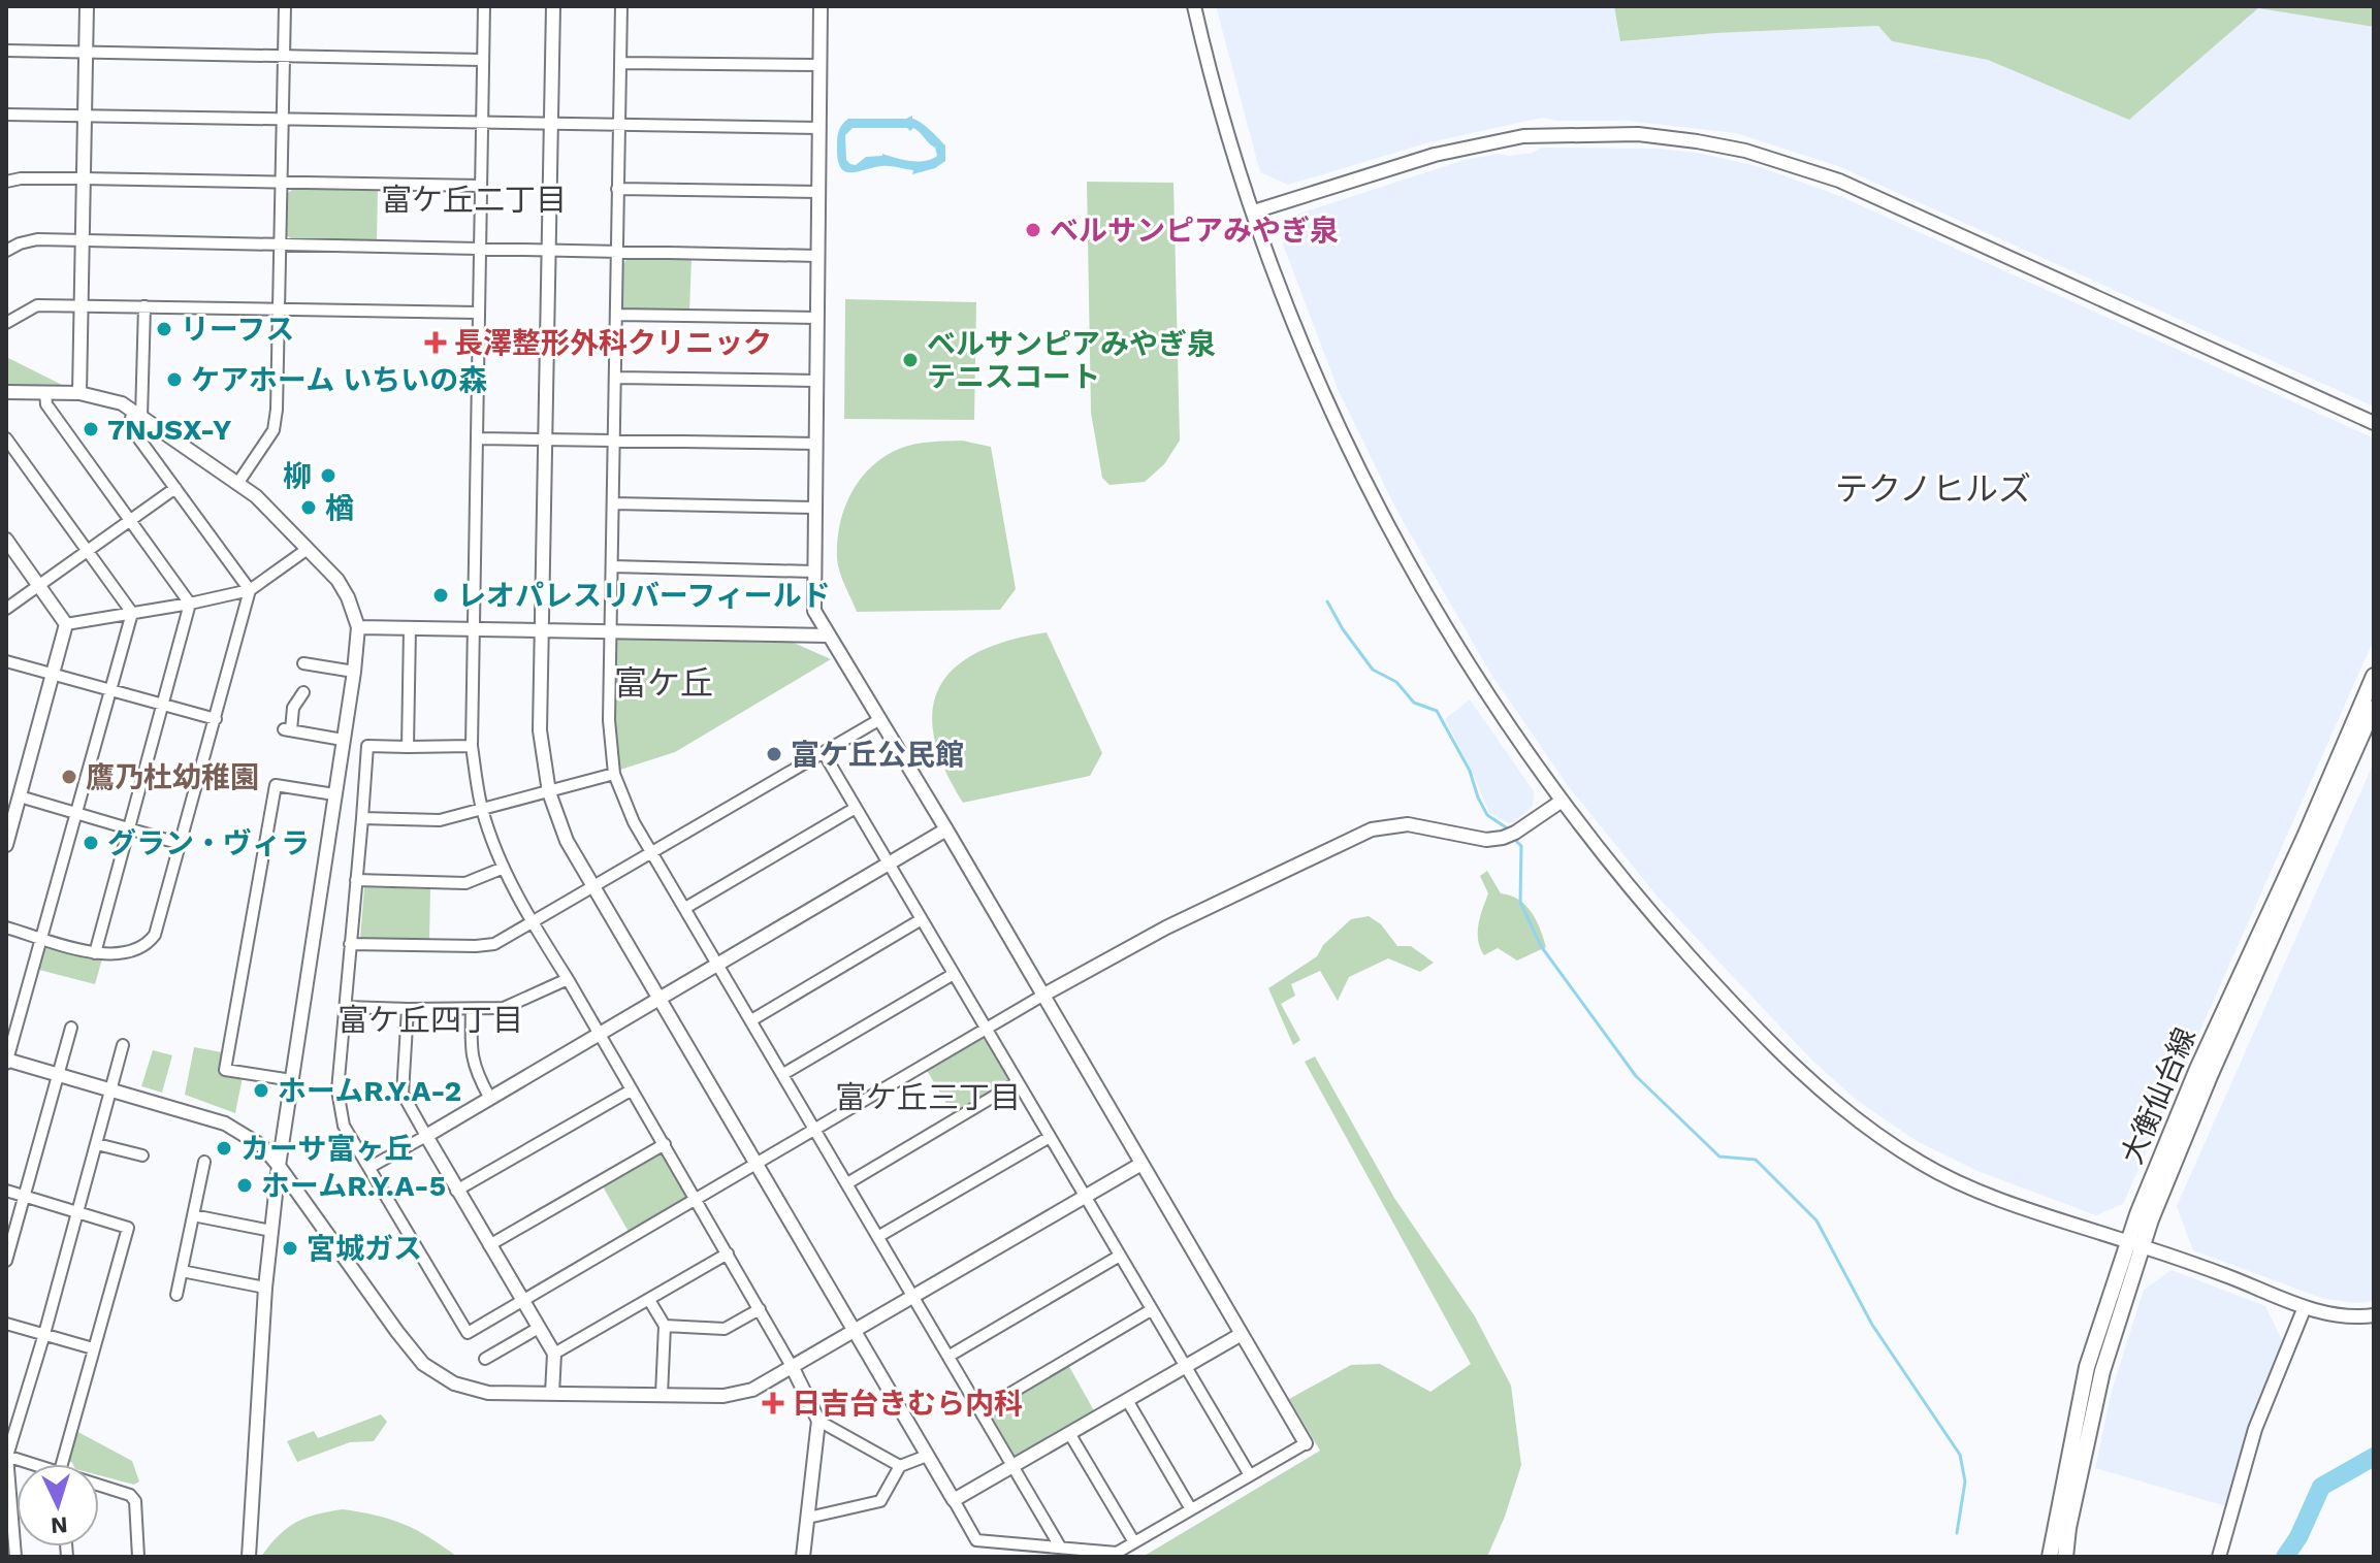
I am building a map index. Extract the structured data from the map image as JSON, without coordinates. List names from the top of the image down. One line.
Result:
{"streets":{"main road":["大衡仙台線"]},"districts":["富ケ丘二丁目","テクノヒルズ","富ケ丘","富ケ丘四丁目","富ケ丘三丁目"],"places":{"other":["ベルサンピアみやぎ泉","リーフス","ベルサンピアみやぎ泉 テニスコート","ケアホーム いちいの森","7NJSX-Y","柳","楢","レオパレスリバーフィールド","富ケ丘公民館","鷹乃杜幼稚園","グラン・ヴィラ","ホームR.Y.A-2","カーサ富ヶ丘","ホームR.Y.A-5","宮城ガス"],"health":["長澤整形外科クリニック","日吉台きむら内科"]},"north":"bottom"}
